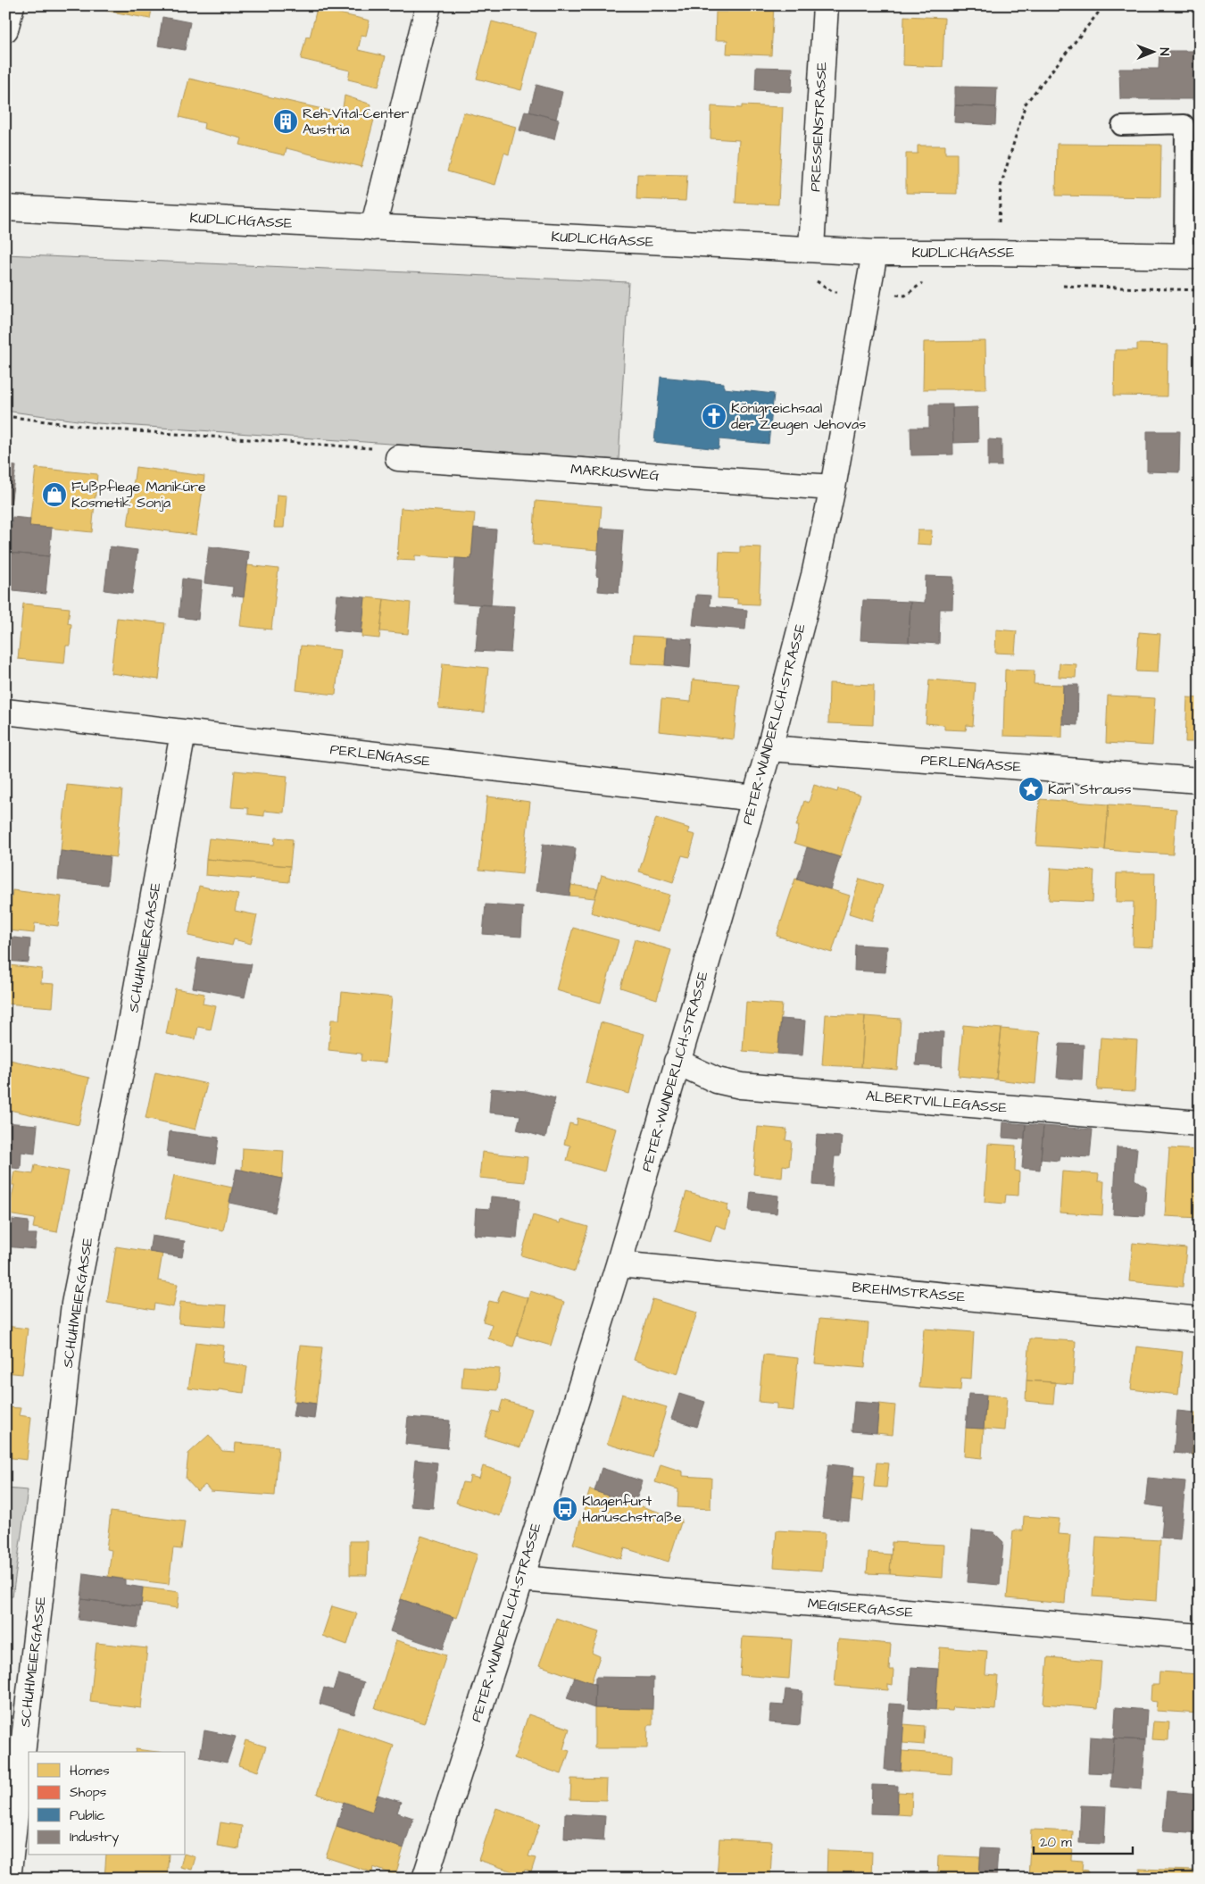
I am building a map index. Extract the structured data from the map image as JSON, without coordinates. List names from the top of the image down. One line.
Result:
{"streets":{"street":["PRESSIENSTRASSE","KUDLICHGASSE","MARKUSWEG","PETER-WUNDERLICH-STRASSE","PERLENGASSE","SCHUHMEIERGASSE","ALBERTVILLEGASSE","BREHMSTRASSE","MEGISERGASSE"]},"crossings":[["PRESSIENSTRASSE","KUDLICHGASSE"],["KUDLICHGASSE","PETER-WUNDERLICH-STRASSE"],["MARKUSWEG","PETER-WUNDERLICH-STRASSE"],["PETER-WUNDERLICH-STRASSE","PERLENGASSE"],["PETER-WUNDERLICH-STRASSE","ALBERTVILLEGASSE"],["PETER-WUNDERLICH-STRASSE","BREHMSTRASSE"],["PETER-WUNDERLICH-STRASSE","MEGISERGASSE"],["PERLENGASSE","SCHUHMEIERGASSE"]],"places":{"building":["Reh-Vital-Center Austria"],"church":["Königreichsaal der Zeugen Jehovas"],"shop":["Fußpflege Maniküre Kosmetik Sonja"],"place":["Karl Strauss"],"bus stop":["Klagenfurt Hanuschstraße"]},"legend":["Homes","Shops","Public","Industry"],"scale_bar":"20 m","north":"right"}
